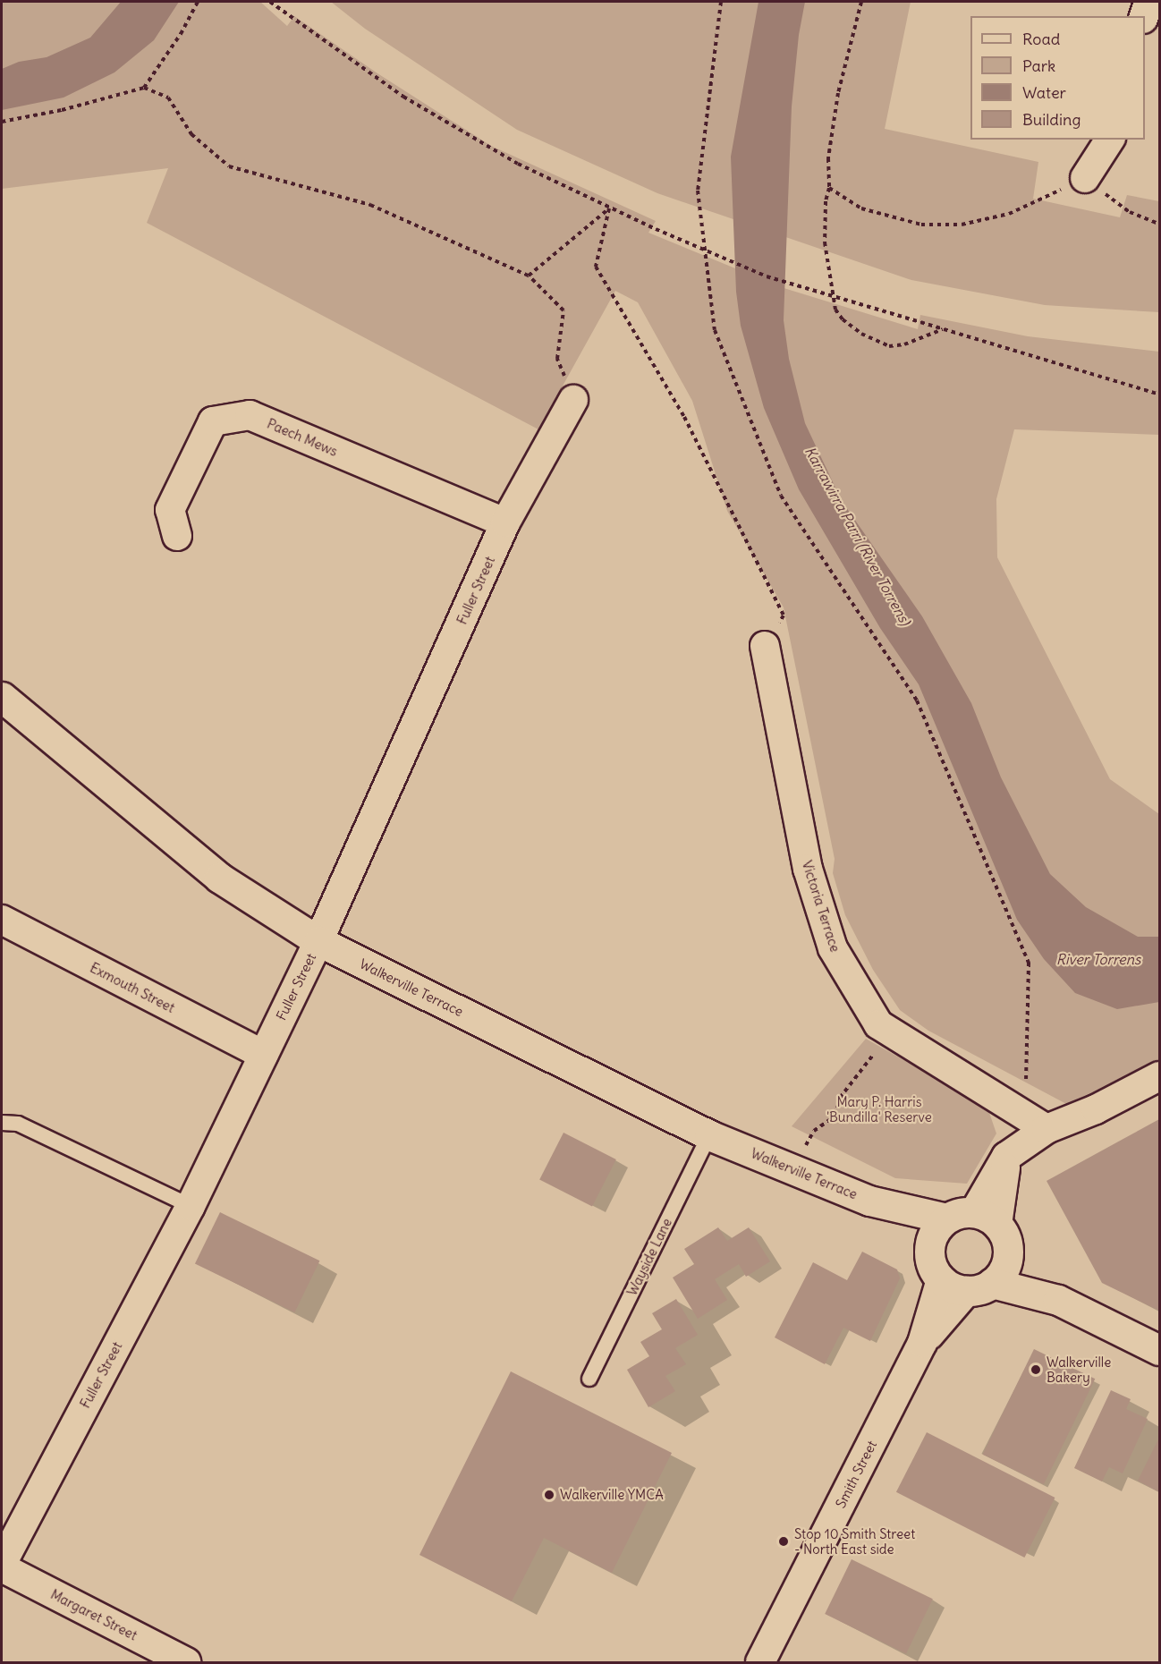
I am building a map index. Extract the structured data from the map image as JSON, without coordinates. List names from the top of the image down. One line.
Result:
{"streets":{"street":["Paech Mews","Fuller Street","Victoria Terrace","Exmouth Street","Walkerville Terrace","Smith Street","Margaret Street"],"lane":["Wayside Lane"]},"crossings":[["Paech Mews","Fuller Street"],["Fuller Street","Exmouth Street"],["Fuller Street","Walkerville Terrace"],["Fuller Street","Margaret Street"],["Walkerville Terrace","Wayside Lane"],["Walkerville Terrace","Smith Street"]],"water":["Karrawirra Parri (River Torrens)","River Torrens"],"parks":["Mary P. Harris 'Bundilla' Reserve"],"places":["Walkerville Bakery","Walkerville YMCA","Stop 10 Smith Street - North East side"],"legend":["Road","Park","Water","Building"]}
